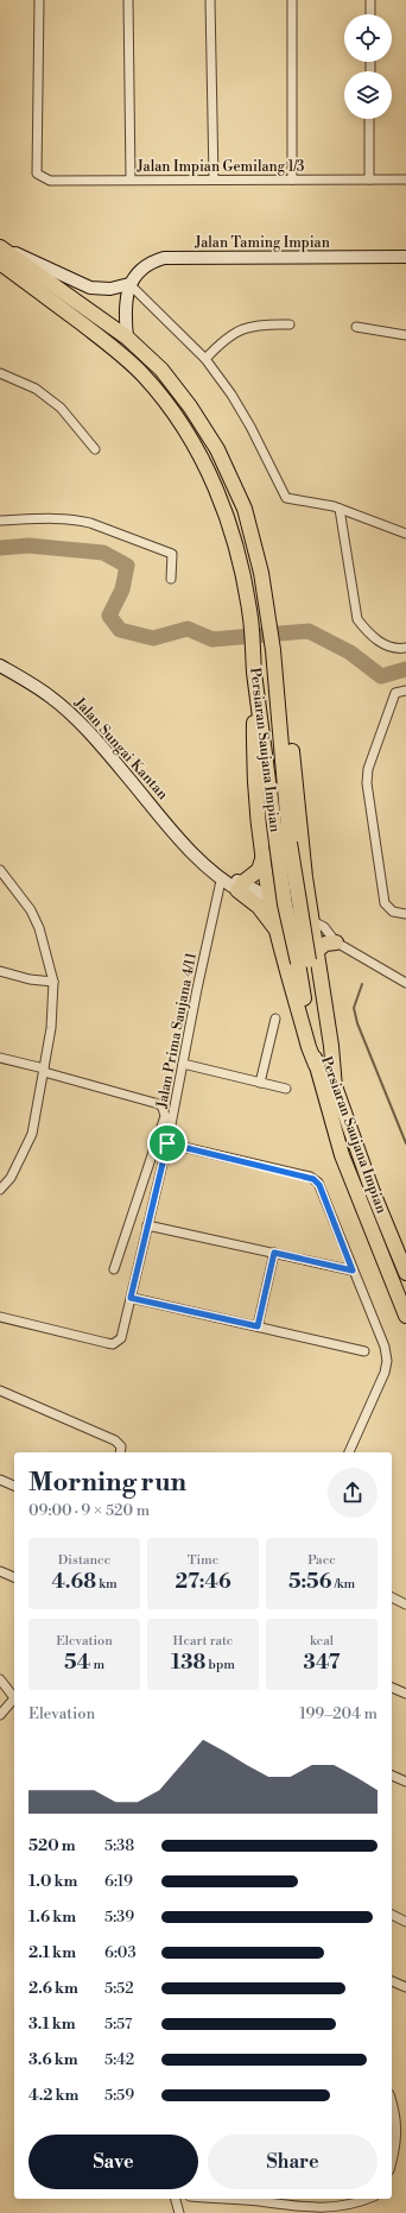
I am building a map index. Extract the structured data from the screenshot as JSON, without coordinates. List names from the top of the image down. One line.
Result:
{"streets":{"highway":["Persiaran Saujana Impian"],"street":["Jalan Impian Gemilang 1/3","Jalan Taming Impian","Jalan Sungai Kantan","Jalan Prima Saujana 4/11"]},"crossings":[["Jalan Sungai Kantan","Jalan Prima Saujana 4/11"]],"page":{"heading":["Morning run","09:00 · 9 × 520 m"],"stats":[["Distance","4.68 km"],["Time","27:46"],["Pace","5:56 /km"],["Elevation","54 m"],["Heart rate","138 bpm"],["kcal","347"]],"chart":["Elevation","199–204 m"],"list":[{"name":"520 m","note":"5:38"},{"name":"1.0 km","note":"6:19"},{"name":"1.6 km","note":"5:39"},{"name":"2.1 km","note":"6:03"},{"name":"2.6 km","note":"5:52"},{"name":"3.1 km","note":"5:57"},{"name":"3.6 km","note":"5:42"},{"name":"4.2 km","note":"5:59"}],"buttons":["Save","Share"]}}
